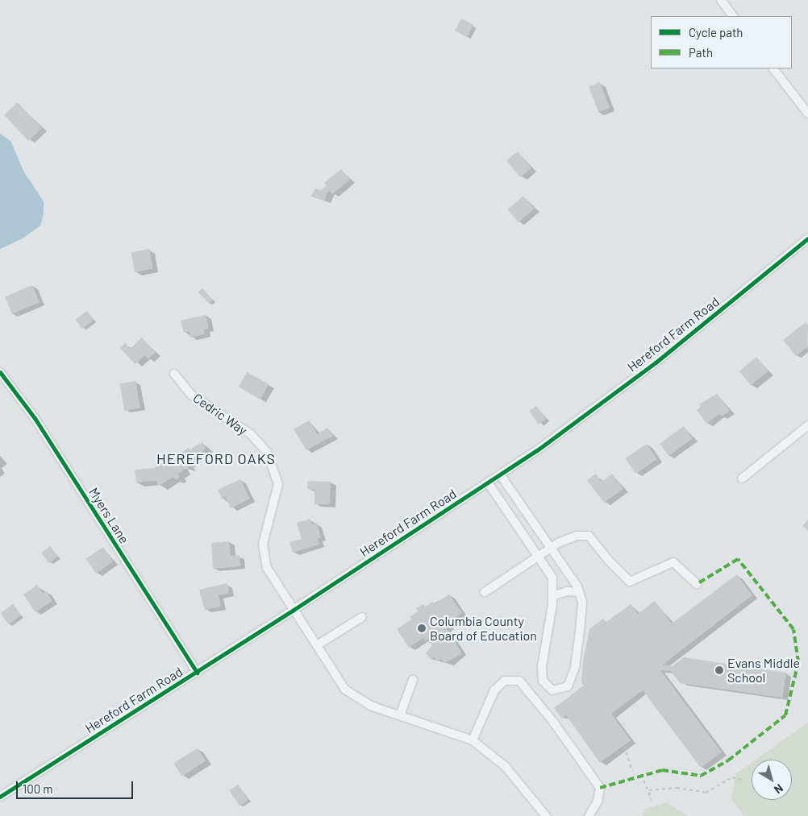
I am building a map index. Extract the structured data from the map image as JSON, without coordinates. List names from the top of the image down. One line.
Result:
{"streets":{"street":["Hereford Farm Road","Cedric Way","Myers Lane"]},"crossings":[["Hereford Farm Road","Cedric Way"],["Hereford Farm Road","Myers Lane"]],"districts":["HEREFORD OAKS"],"places":["Columbia County Board of Education","Evans Middle School"],"legend":["Cycle path","Path"],"scale_bar":"100 m","north":"bottom right"}
